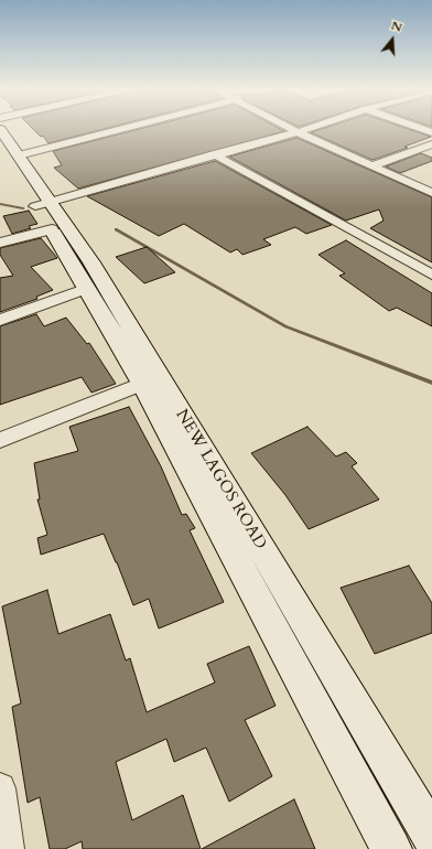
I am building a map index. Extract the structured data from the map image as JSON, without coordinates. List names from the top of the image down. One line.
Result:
{"streets":{"main road":["NEW LAGOS ROAD"]},"north":"top"}
